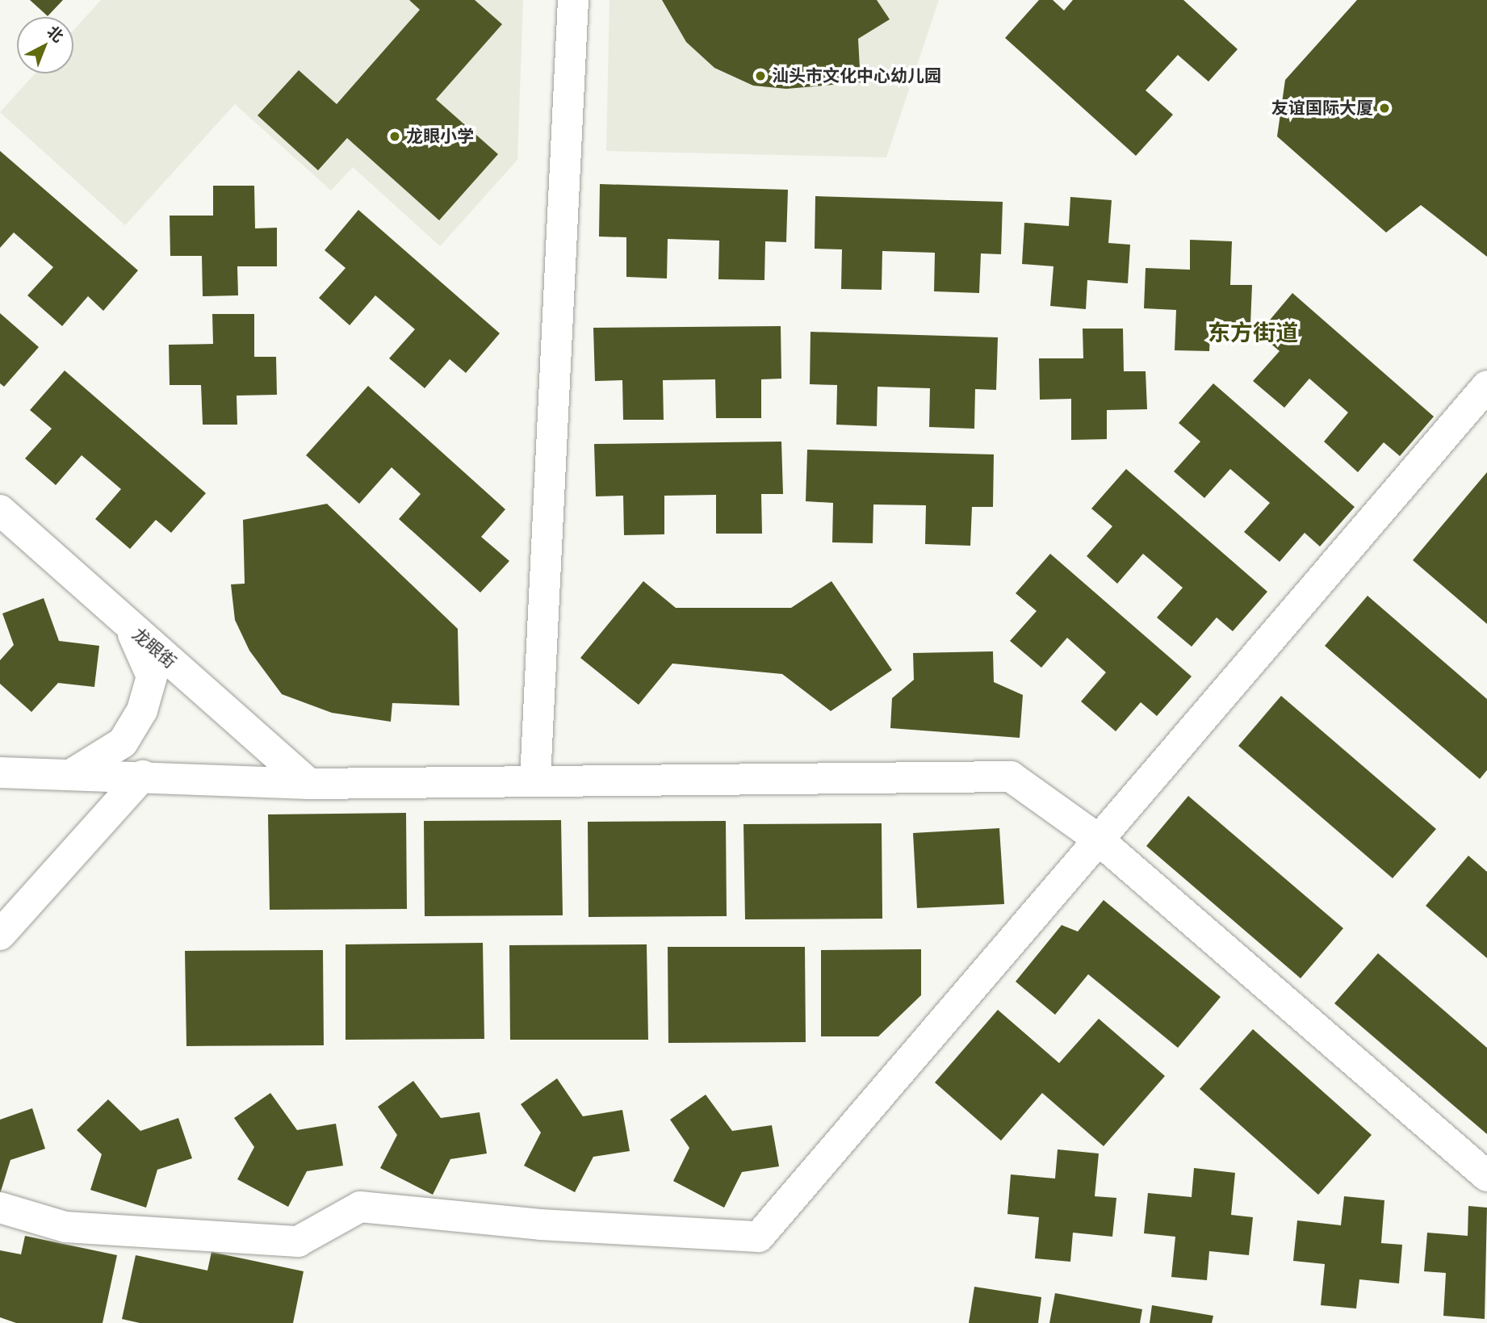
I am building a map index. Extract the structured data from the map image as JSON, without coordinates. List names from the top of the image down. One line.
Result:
{"streets":{"street":["龙眼街"]},"districts":["东方街道"],"places":["汕头市文化中心幼儿园","友谊国际大厦","龙眼小学"],"north":"top right"}
